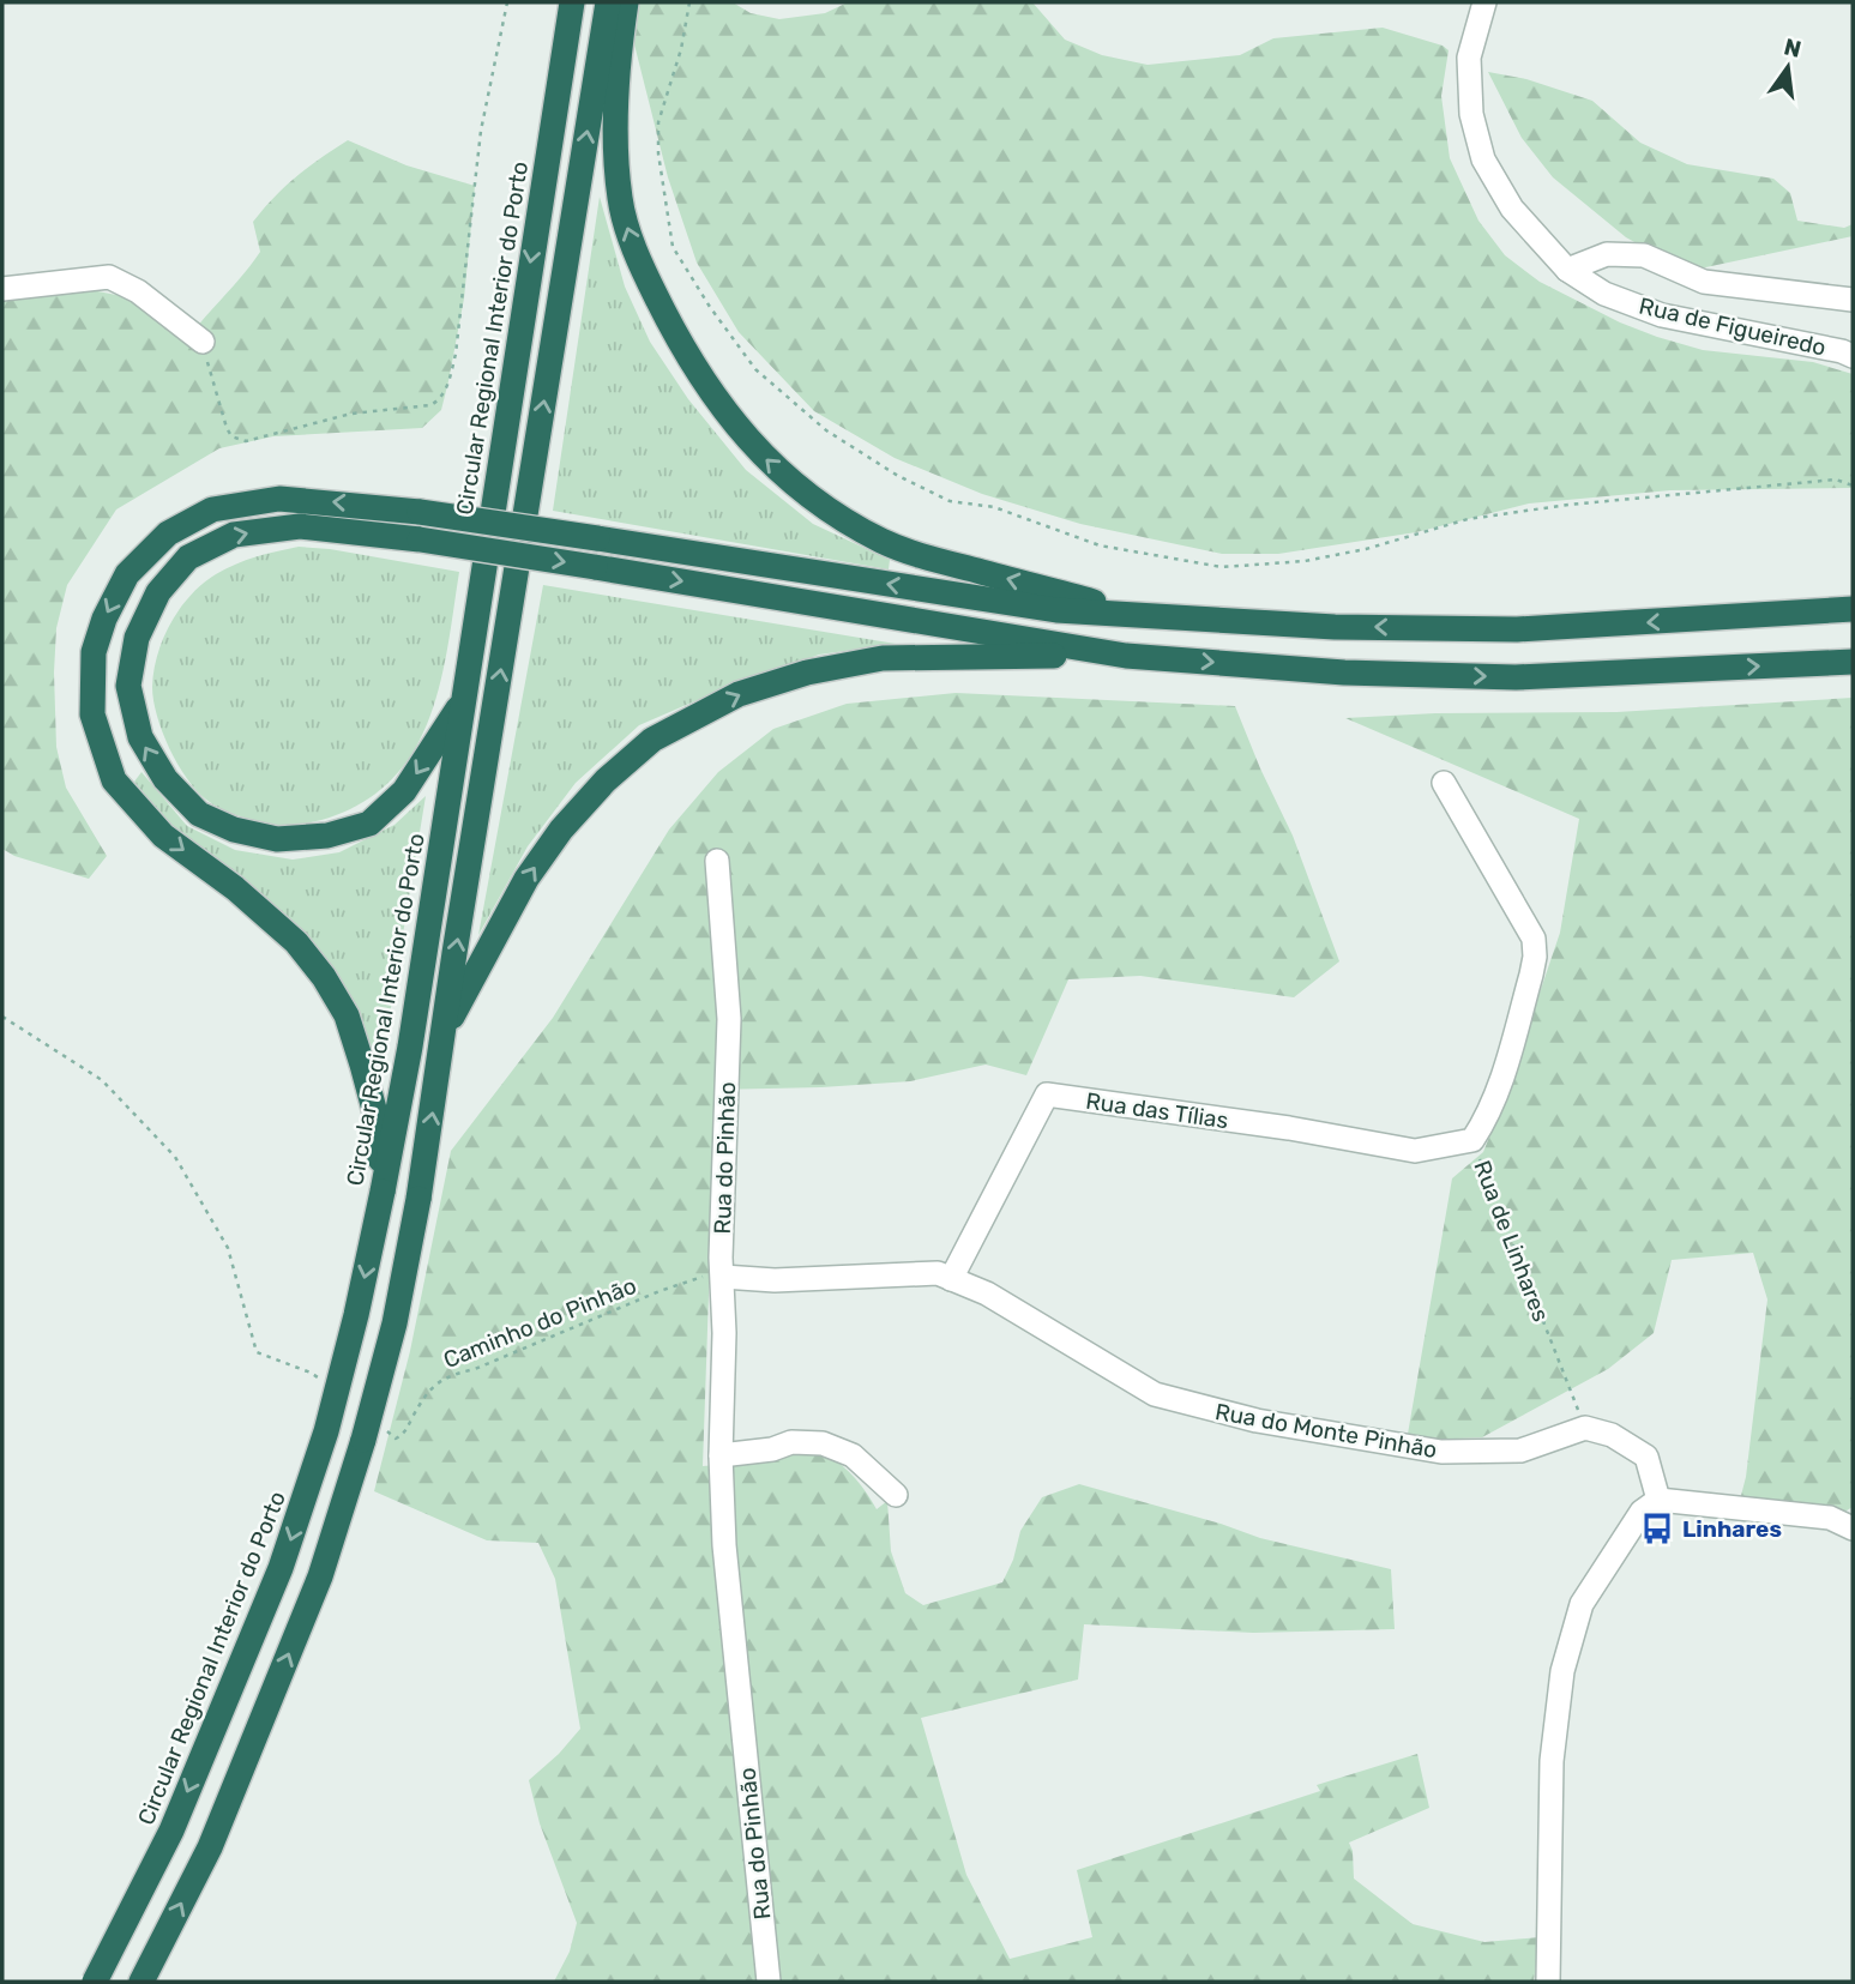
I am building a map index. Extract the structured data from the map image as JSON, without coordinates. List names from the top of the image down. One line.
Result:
{"streets":{"highway":["Circular Regional Interior do Porto"],"street":["Rua de Figueiredo","Rua das Tílias","Rua do Pinhão","Rua de Linhares","Rua do Monte Pinhão"],"path":["Caminho do Pinhão"]},"crossings":[["Rua das Tílias","Rua de Linhares"],["Rua das Tílias","Rua do Monte Pinhão"],["Rua do Pinhão","Caminho do Pinhão"],["Rua do Pinhão","Rua do Monte Pinhão"],["Rua de Linhares","Rua do Monte Pinhão"],["Caminho do Pinhão","Rua do Monte Pinhão"]],"places":{"bus stop":["Linhares"]},"north":"top"}
